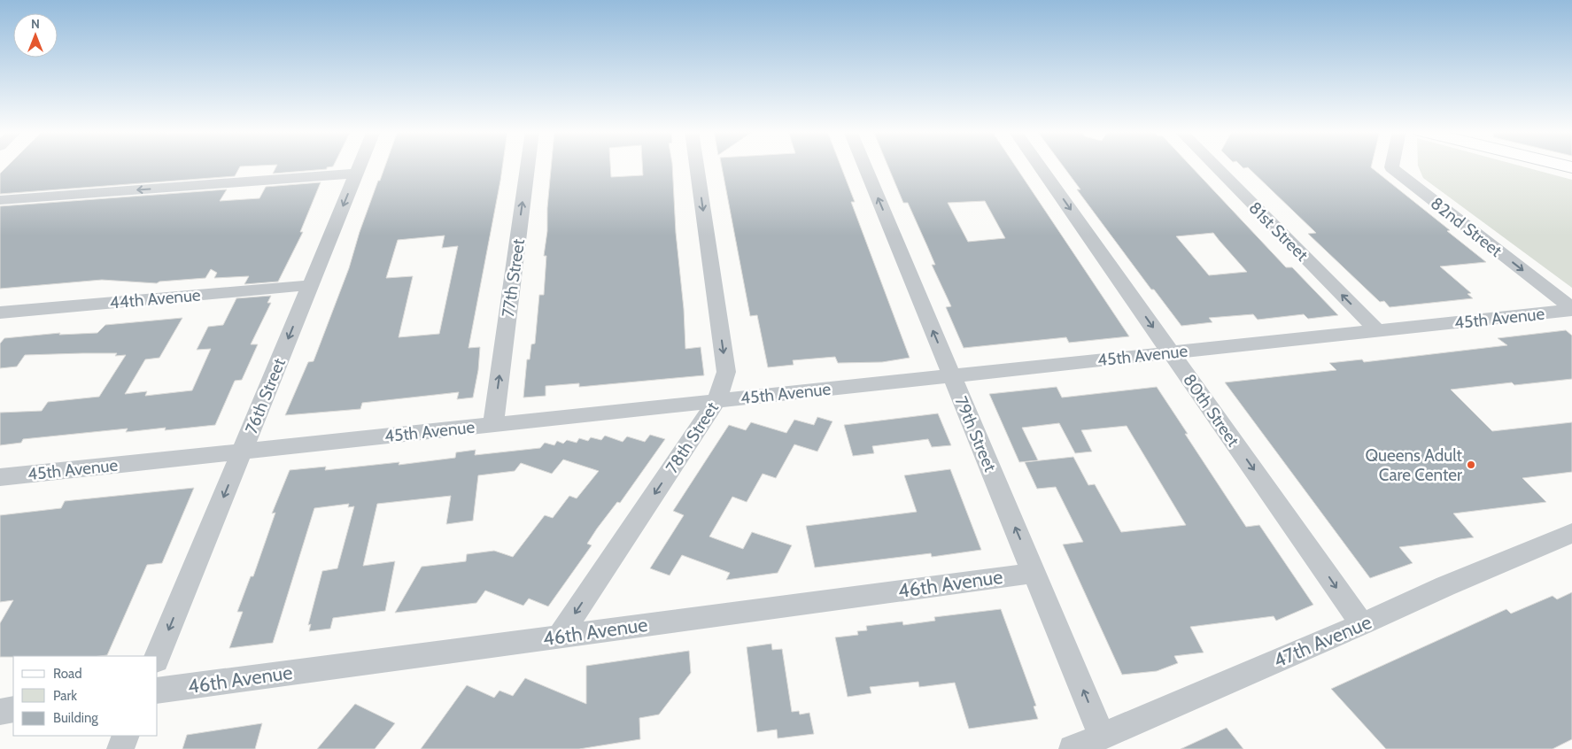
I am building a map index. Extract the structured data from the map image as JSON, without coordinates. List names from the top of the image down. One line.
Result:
{"streets":{"street":["82nd Street","81st Street","77th Street","44th Avenue","45th Avenue","76th Street","80th Street","79th Street","78th Street","46th Avenue","47th Avenue"]},"crossings":[["82nd Street","45th Avenue"],["81st Street","45th Avenue"],["77th Street","45th Avenue"],["44th Avenue","76th Street"],["45th Avenue","76th Street"],["45th Avenue","80th Street"],["45th Avenue","79th Street"],["45th Avenue","78th Street"],["80th Street","47th Avenue"],["79th Street","46th Avenue"],["79th Street","47th Avenue"],["78th Street","46th Avenue"]],"one_way":["82nd Street","81st Street","77th Street","76th Street","80th Street","79th Street","78th Street"],"places":["Queens Adult Care Center"],"legend":["Road","Park","Building"],"north":"top"}
